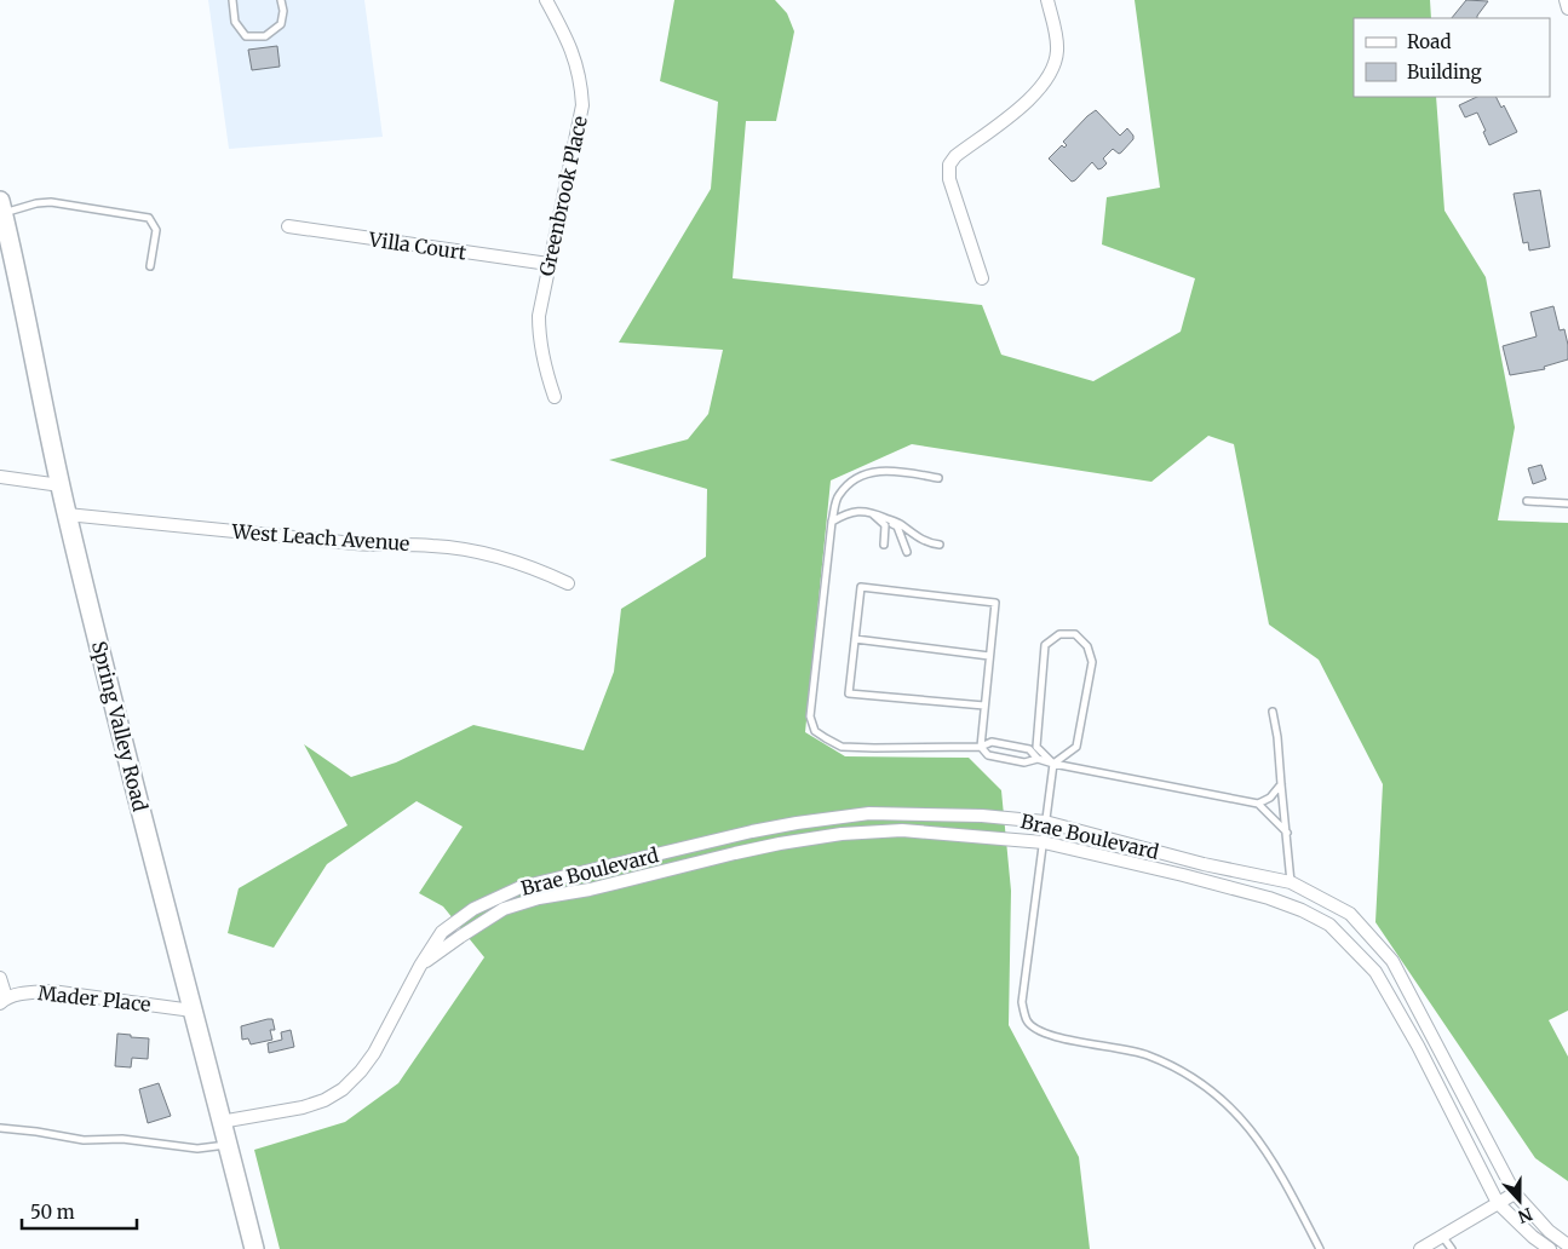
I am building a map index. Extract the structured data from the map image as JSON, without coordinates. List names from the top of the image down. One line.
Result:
{"streets":{"street":["Greenbrook Place","Villa Court","West Leach Avenue","Spring Valley Road","Brae Boulevard","Mader Place"]},"crossings":[["Greenbrook Place","Villa Court"],["West Leach Avenue","Spring Valley Road"],["Spring Valley Road","Brae Boulevard"],["Spring Valley Road","Mader Place"]],"legend":["Road","Building"],"scale_bar":"50 m","north":"bottom"}
